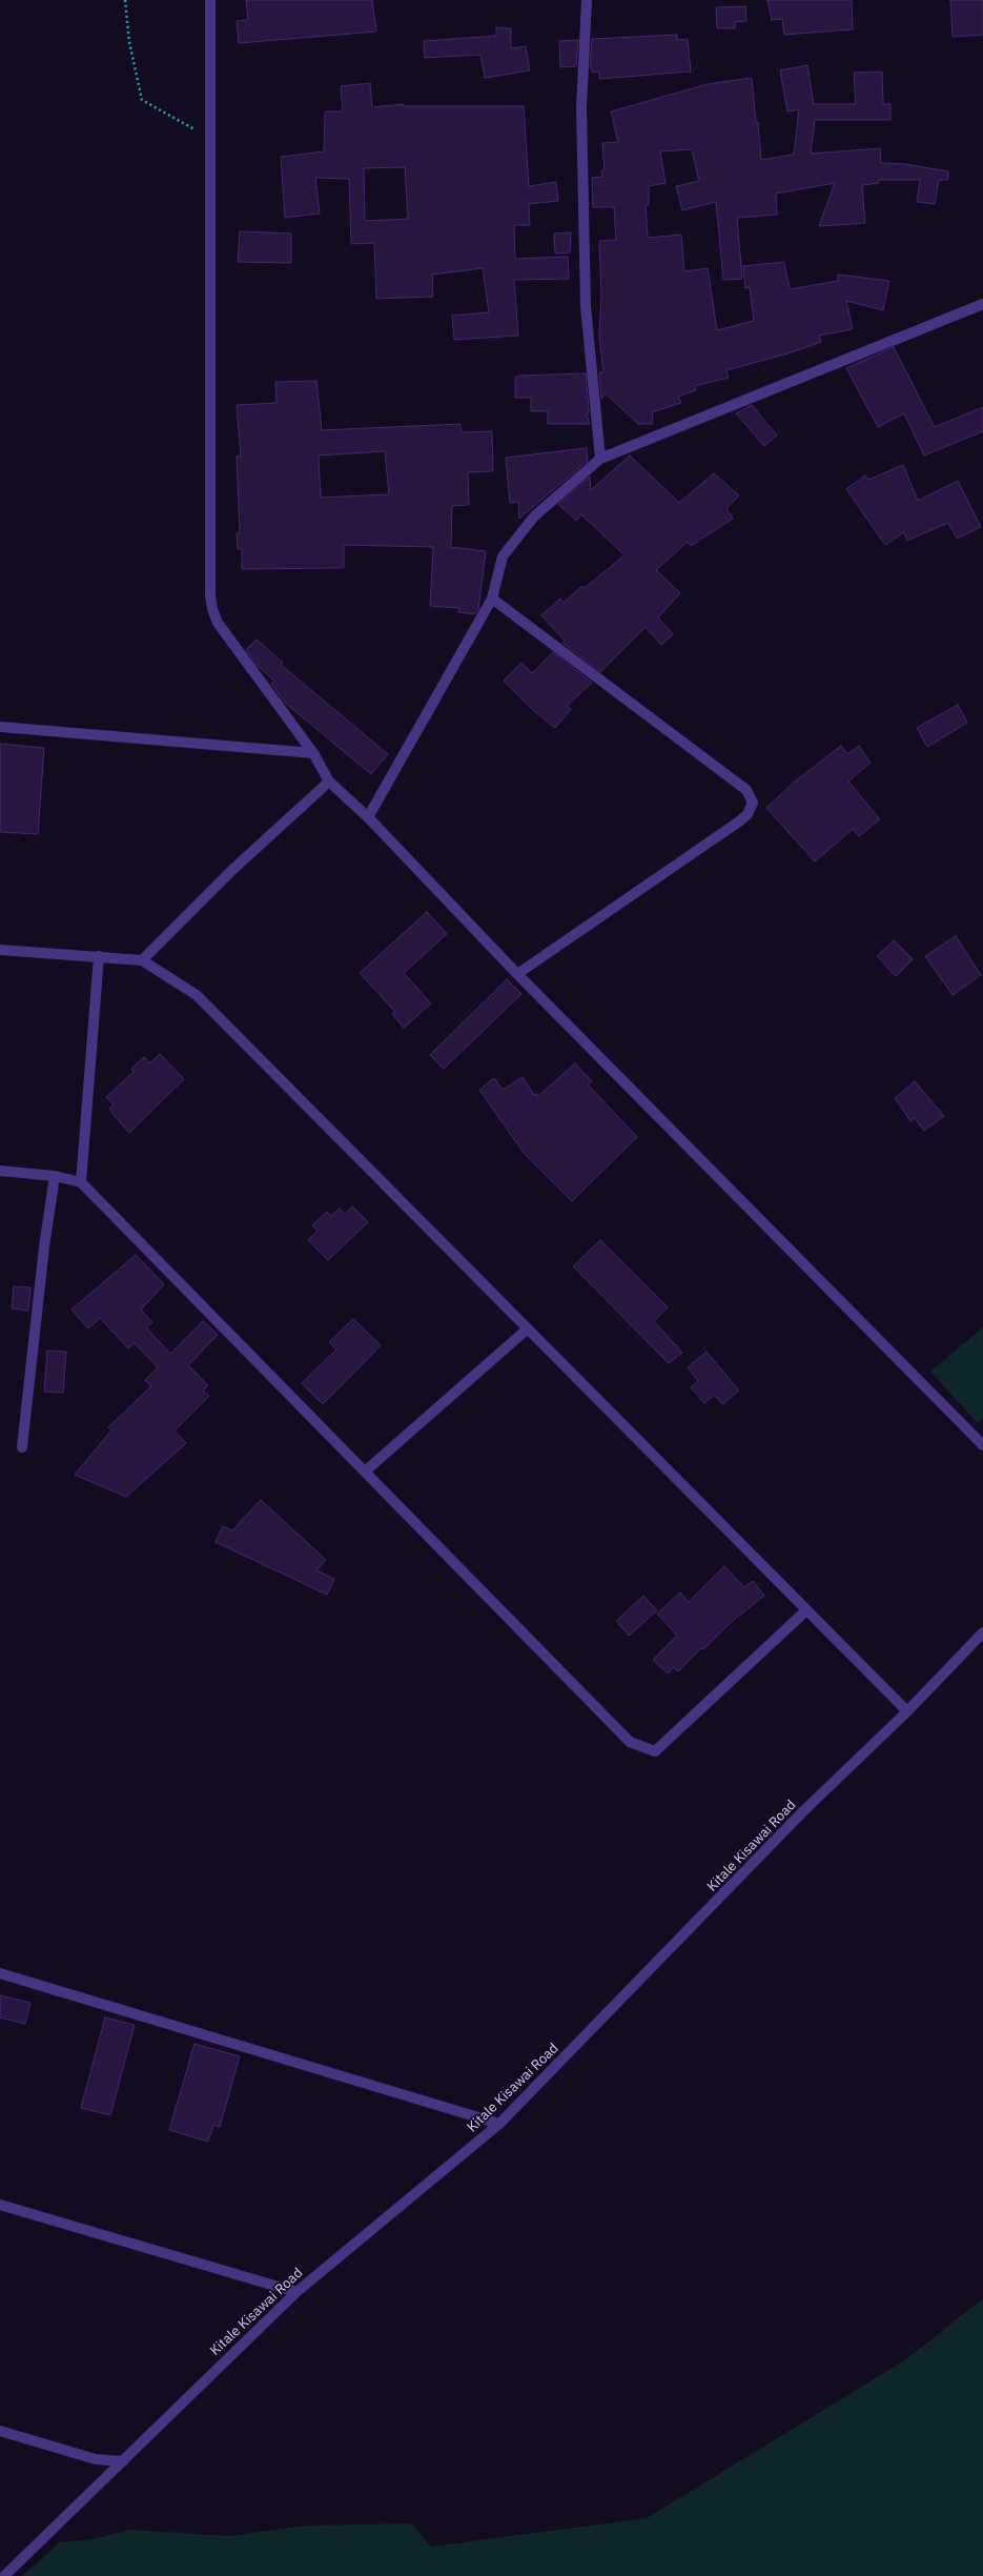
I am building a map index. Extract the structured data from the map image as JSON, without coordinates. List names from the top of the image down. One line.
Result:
{"streets":{"street":["Kitale Kisawai Road"]}}
